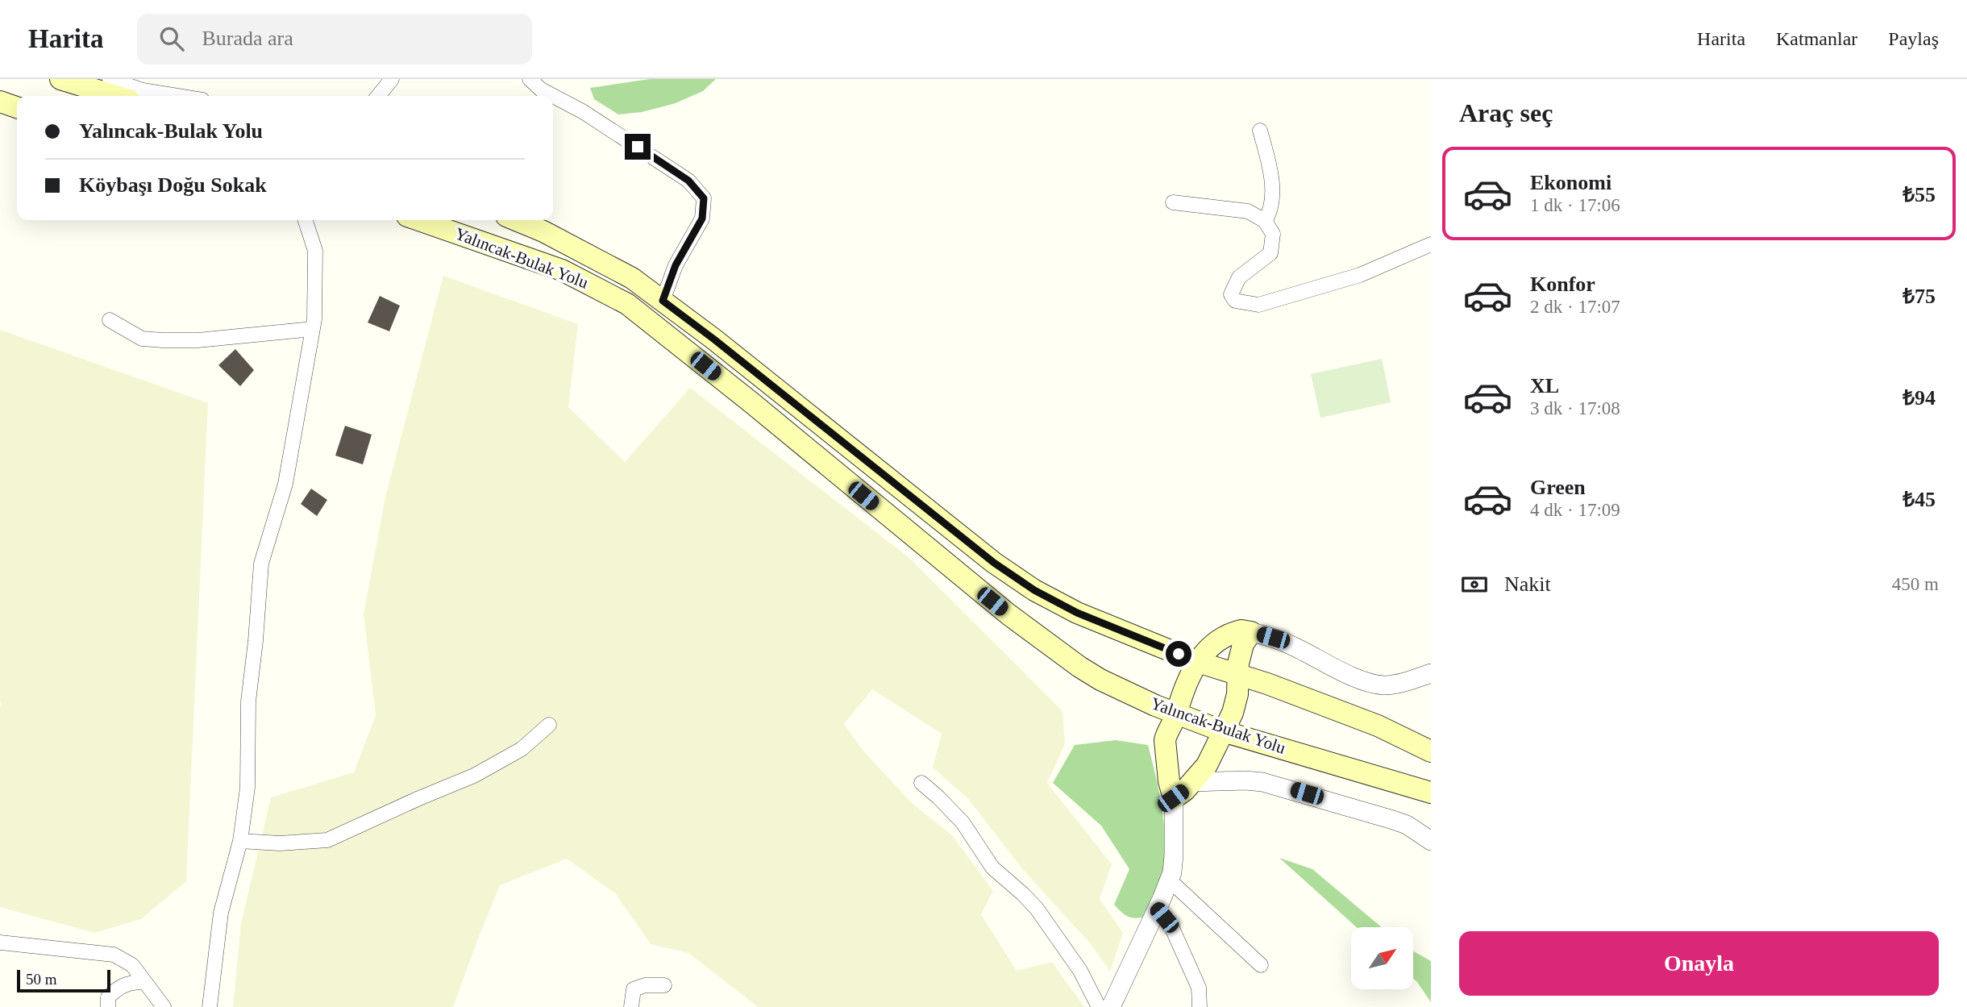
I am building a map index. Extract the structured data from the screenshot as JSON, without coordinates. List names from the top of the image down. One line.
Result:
{"streets":{"main road":["Yalıncak-Bulak Yolu"]},"scale_bar":"50 m","north":"top right","page":{"header":"Harita","search":"Burada ara","nav":["Harita","Katmanlar","Paylaş"],"heading":"Araç seç","banner":["Yalıncak-Bulak Yolu","Köybaşı Doğu Sokak"],"list":[{"name":"Ekonomi","note":"1 dk · 17:06","value":"₺55"},{"name":"Konfor","note":"2 dk · 17:07","value":"₺75"},{"name":"XL","note":"3 dk · 17:08","value":"₺94"},{"name":"Green","note":"4 dk · 17:09","value":"₺45"}],"pay":["Nakit","450 m"],"buttons":"Onayla","scale":"50 m"}}
